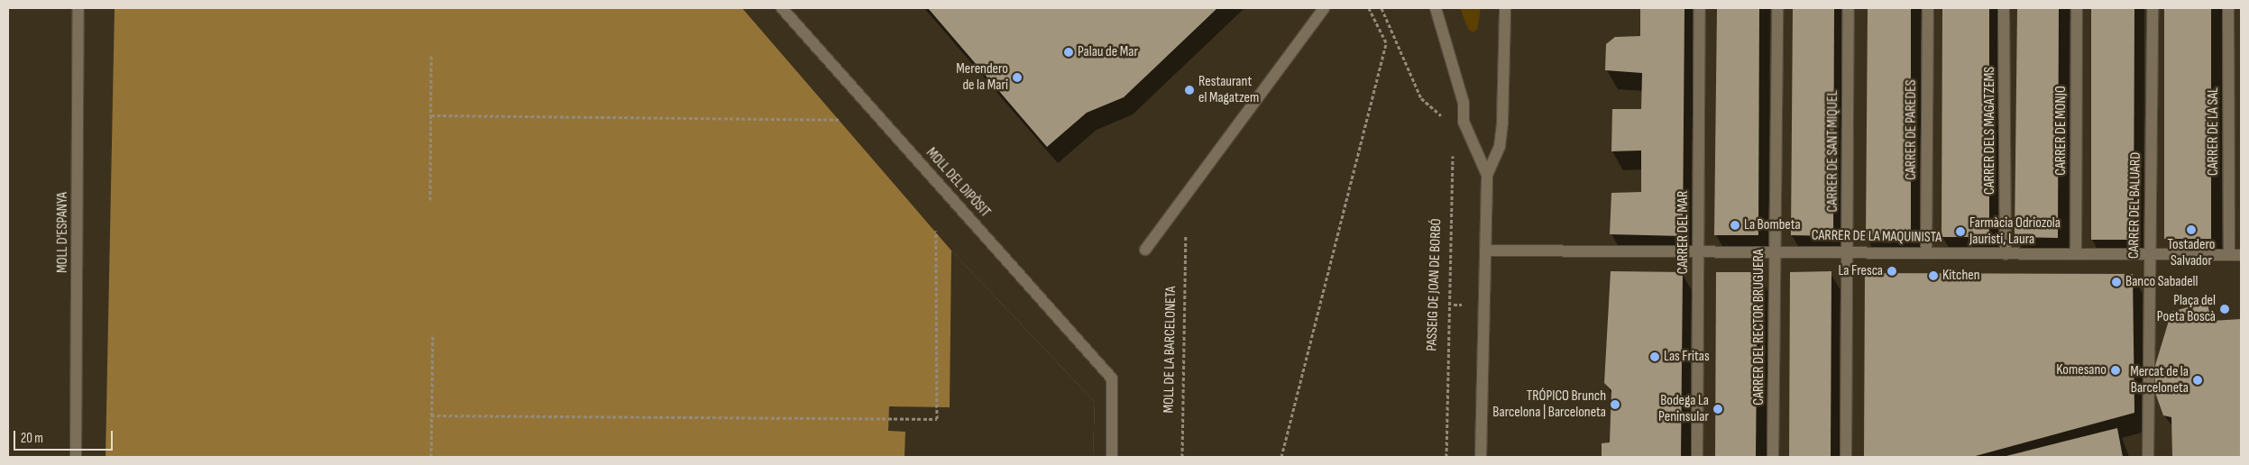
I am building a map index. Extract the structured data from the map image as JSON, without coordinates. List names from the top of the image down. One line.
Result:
{"streets":{"street":["CARRER DE PAREDES","CARRER DELS MAGATZEMS","CARRER DE MONJO","CARRER DE LA SAL","CARRER DE SANT MIQUEL","MOLL DEL DIPÒSIT","CARRER DEL BALUARD","MOLL D'ESPANYA","CARRER DEL MAR","CARRER DE LA MAQUINISTA","CARRER DEL RECTOR BRUGUERA"],"path":["PASSEIG DE JOAN DE BORBÓ","MOLL DE LA BARCELONETA"]},"crossings":[["CARRER DE PAREDES","CARRER DE LA MAQUINISTA"],["CARRER DELS MAGATZEMS","CARRER DE LA MAQUINISTA"],["CARRER DE MONJO","CARRER DE LA MAQUINISTA"],["CARRER DE LA SAL","CARRER DE LA MAQUINISTA"],["CARRER DE SANT MIQUEL","CARRER DE LA MAQUINISTA"],["CARRER DEL BALUARD","CARRER DE LA MAQUINISTA"],["CARRER DEL MAR","CARRER DE LA MAQUINISTA"],["CARRER DE LA MAQUINISTA","CARRER DEL RECTOR BRUGUERA"]],"places":["Palau de Mar","Merendero de la Mari","Restaurant el Magatzem","La Bombeta","Tostadero Salvador","Farmàcia Odriozola Jauristi, Laura","La Fresca","Kitchen","Banco Sabadell","Plaça del Poeta Boscà","Las Fritas","Komesano","Mercat de la Barceloneta","TRÓPICO Brunch Barcelona | Barceloneta","Bodega La Peninsular"],"scale_bar":"20 m"}
